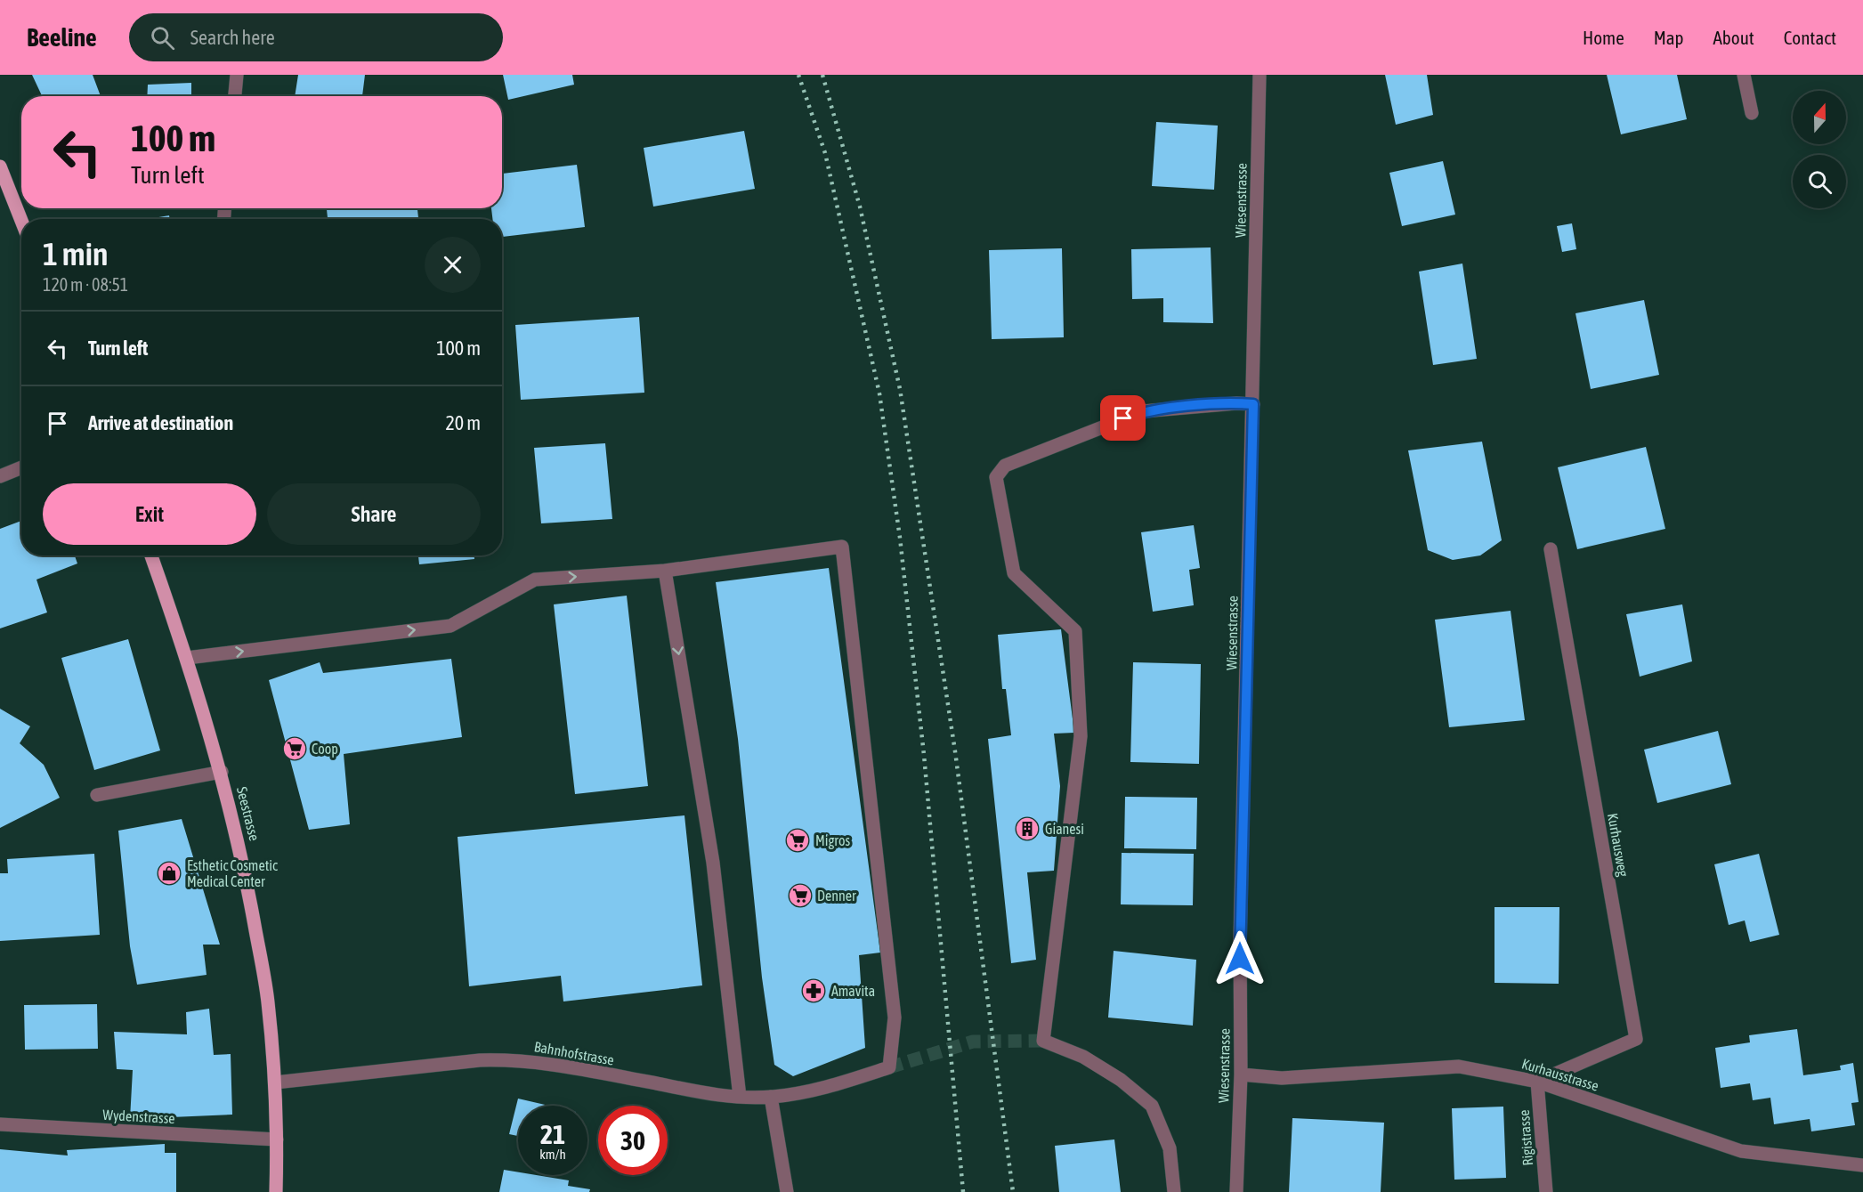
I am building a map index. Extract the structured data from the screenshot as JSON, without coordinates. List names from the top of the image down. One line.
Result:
{"streets":{"main road":["Seestrasse"],"street":["Wiesenstrasse","Kurhausweg","Bahnhofstrasse","Kurhausstrasse","Wydenstrasse","Rigistrasse"]},"crossings":[["Wiesenstrasse","Kurhausstrasse"],["Seestrasse","Bahnhofstrasse"],["Seestrasse","Wydenstrasse"],["Kurhausweg","Kurhausstrasse"],["Kurhausweg","Rigistrasse"],["Kurhausstrasse","Rigistrasse"]],"places":{"supermarket":["Coop","Migros","Denner"],"building":["Gianesi"],"shop":["Esthetic Cosmetic Medical Center"],"pharmacy":["Amavita"]},"north":"top","page":{"header":"Beeline","search":"Search here","nav":["Home","Map","About","Contact"],"turn":["100 m","Turn left"],"heading":["1 min","120 m · 08:51"],"list":[{"name":"Turn left","value":"100 m"},{"name":"Arrive at destination","value":"20 m"}],"buttons":["Exit","Share"],"speed":"21 km/h","limit":"30"}}
